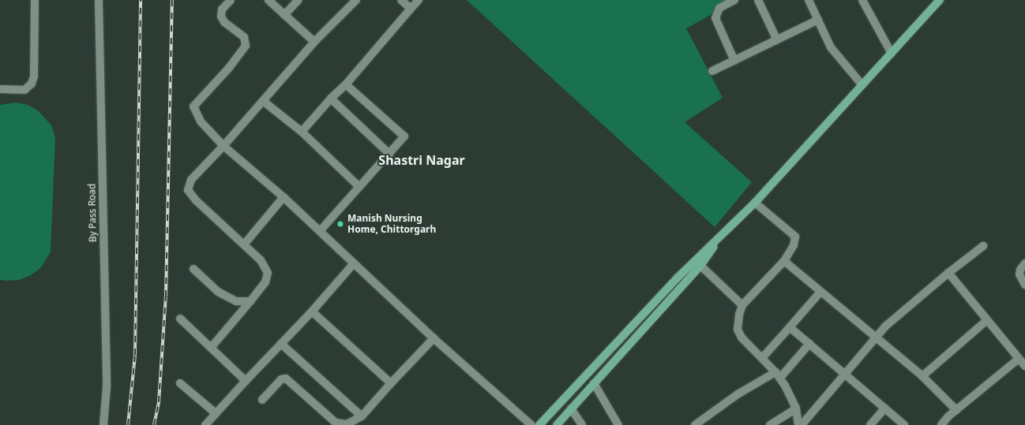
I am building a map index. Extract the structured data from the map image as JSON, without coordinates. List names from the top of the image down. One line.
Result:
{"streets":{"street":["By Pass Road"]},"districts":["Shastri Nagar"],"places":["Manish Nursing Home, Chittorgarh"]}
